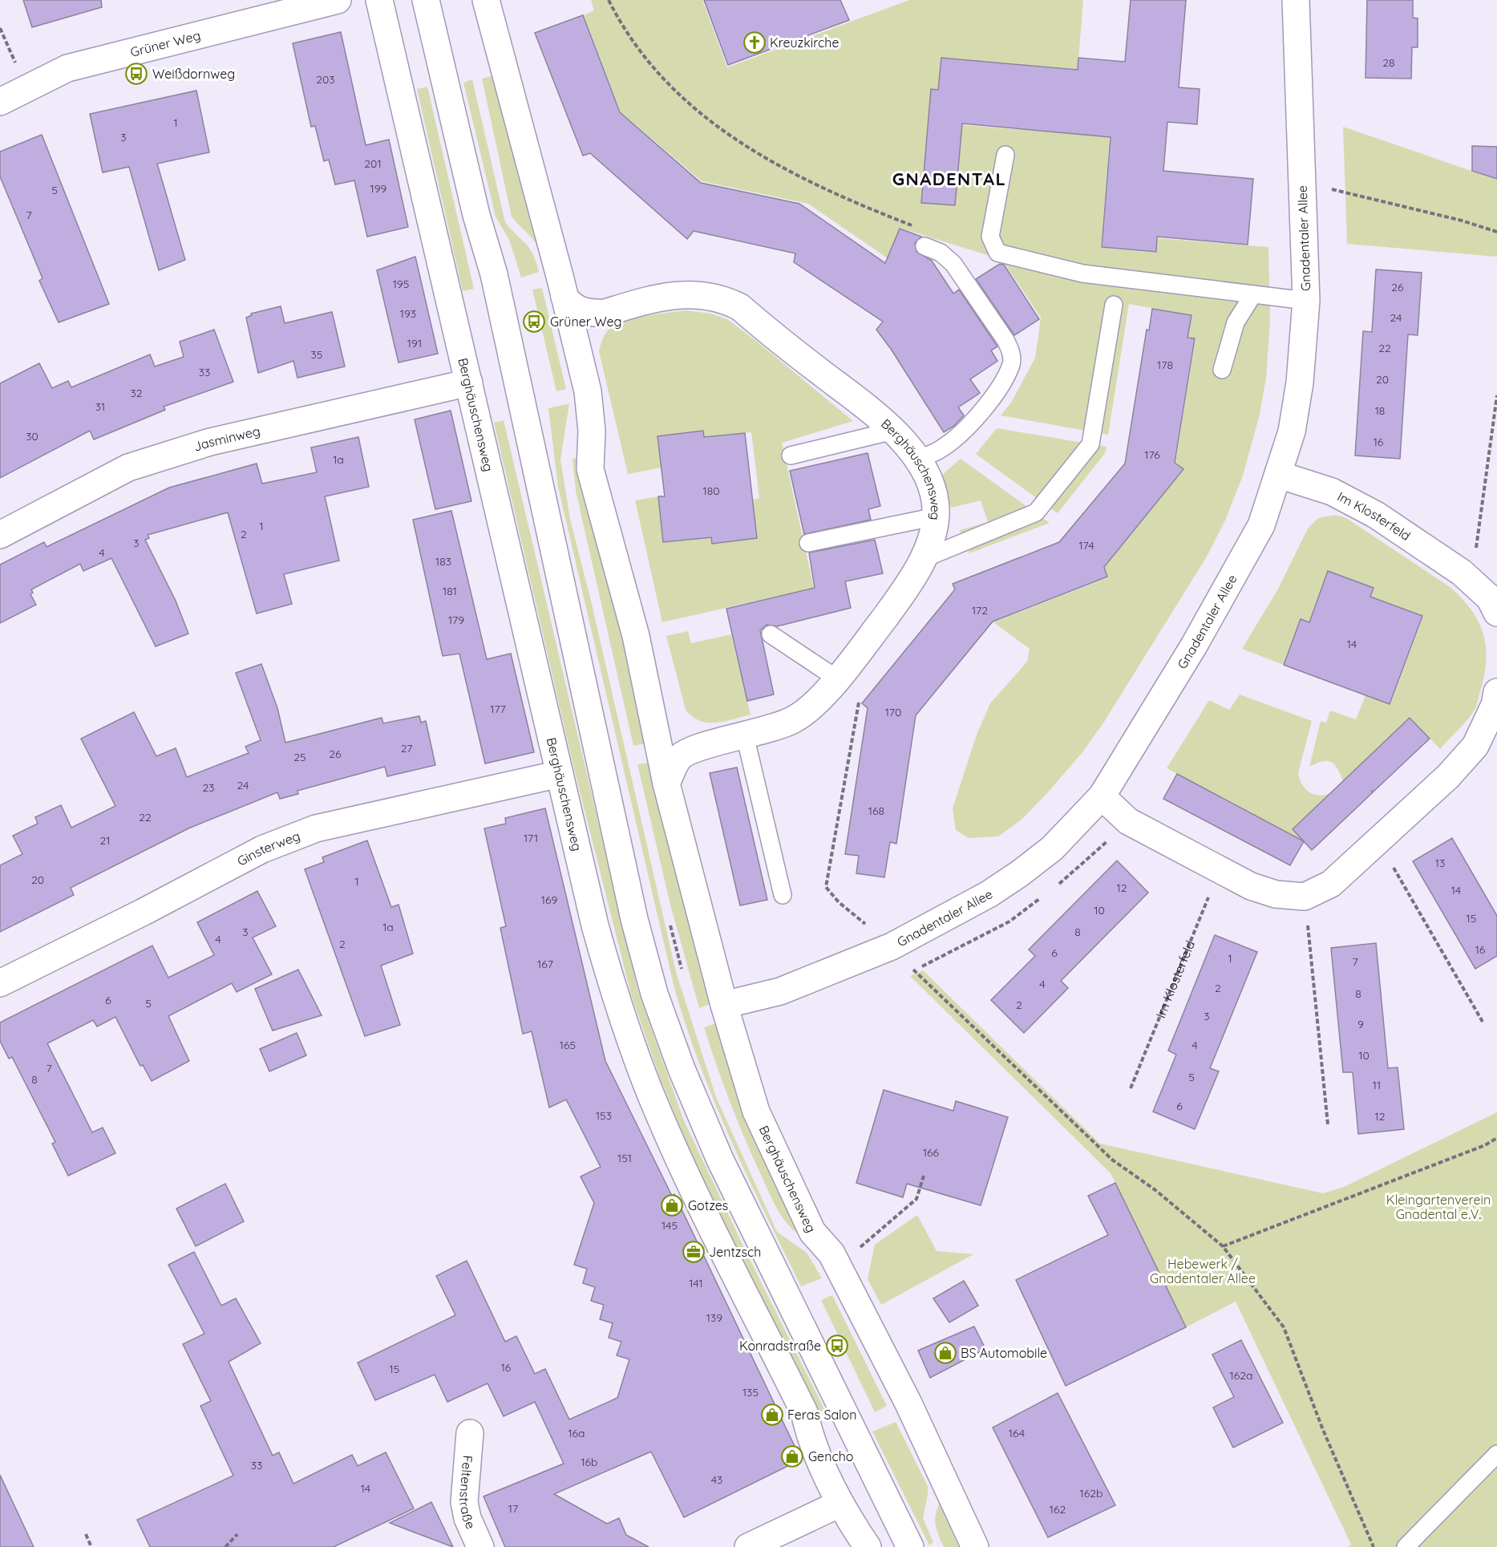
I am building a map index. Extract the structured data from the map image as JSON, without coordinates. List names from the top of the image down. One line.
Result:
{"streets":{"street":["Grüner Weg","Gnadentaler Allee","Berghäuschensweg","Jasminweg","Im Klosterfeld","Ginsterweg","Feltenstraße"]},"crossings":[["Gnadentaler Allee","Berghäuschensweg"],["Gnadentaler Allee","Im Klosterfeld"],["Berghäuschensweg","Jasminweg"],["Berghäuschensweg","Ginsterweg"]],"districts":["GNADENTAL"],"parks":["Kleingartenverein Gnadental e.V.","Hebewerk / Gnadentaler Allee"],"places":{"church":["Kreuzkirche"],"bus stop":["Weißdornweg","Grüner Weg","Konradstraße"],"shop":["Gotzes","BS Automobile","Feras Salon","Gencho"],"office":["Jentzsch"]},"house_numbers":["28","203","1","3","201","199","5","7","195","26","193","24","191","22","35","178","33","20","32","31","18","30","16","176","1a","180","1","2","3","174","4","183","181","172","179","14","177","170","27","26","25","24","23","168","22","171","21","13","20","1","12","14","169","10","15","1a","3","8","4","2","16","6","1","7","167","4","2","8","6","5","2","3","9","165","4","10","7","5","8","11","6","153","12","166","151","145","141","139","16","15","162a","135","16a","164","16b","33","43","14","162b","17","162"]}
